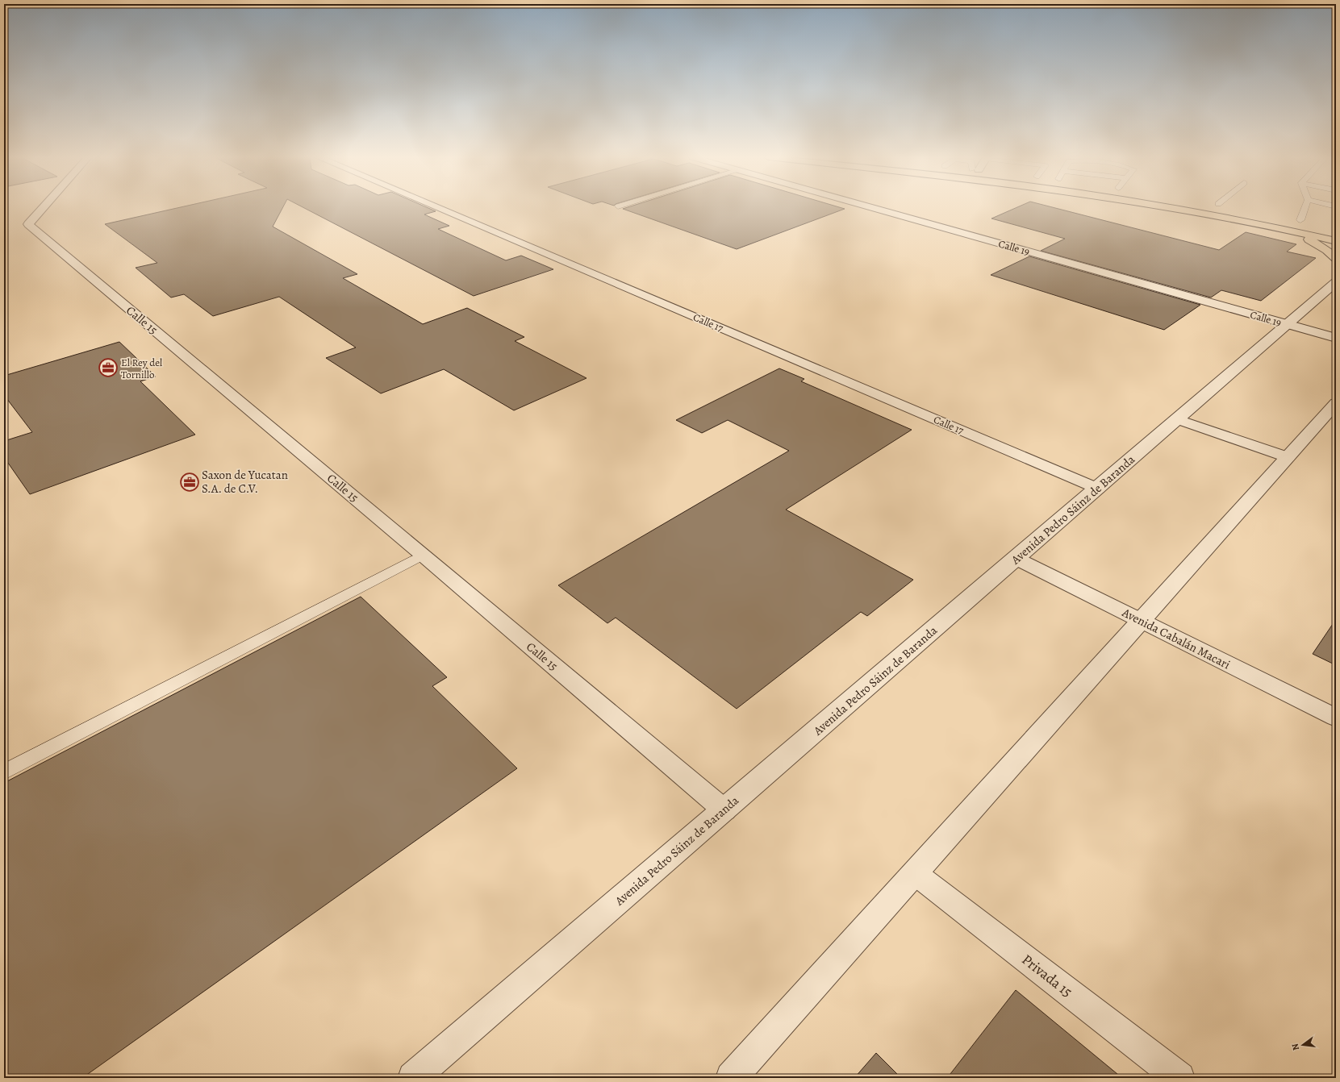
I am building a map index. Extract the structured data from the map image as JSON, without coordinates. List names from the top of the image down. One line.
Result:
{"streets":{"street":["Calle 19","Calle 15","Calle 17","Avenida Pedro Sáinz de Baranda","Avenida Cabalán Macari","Privada 15"]},"crossings":[["Calle 19","Avenida Pedro Sáinz de Baranda"],["Calle 15","Avenida Pedro Sáinz de Baranda"],["Calle 17","Avenida Pedro Sáinz de Baranda"],["Avenida Pedro Sáinz de Baranda","Avenida Cabalán Macari"]],"places":{"office":["El Rey del Tornillo","Saxon de Yucatan S.A. de C.V."]},"north":"left"}
